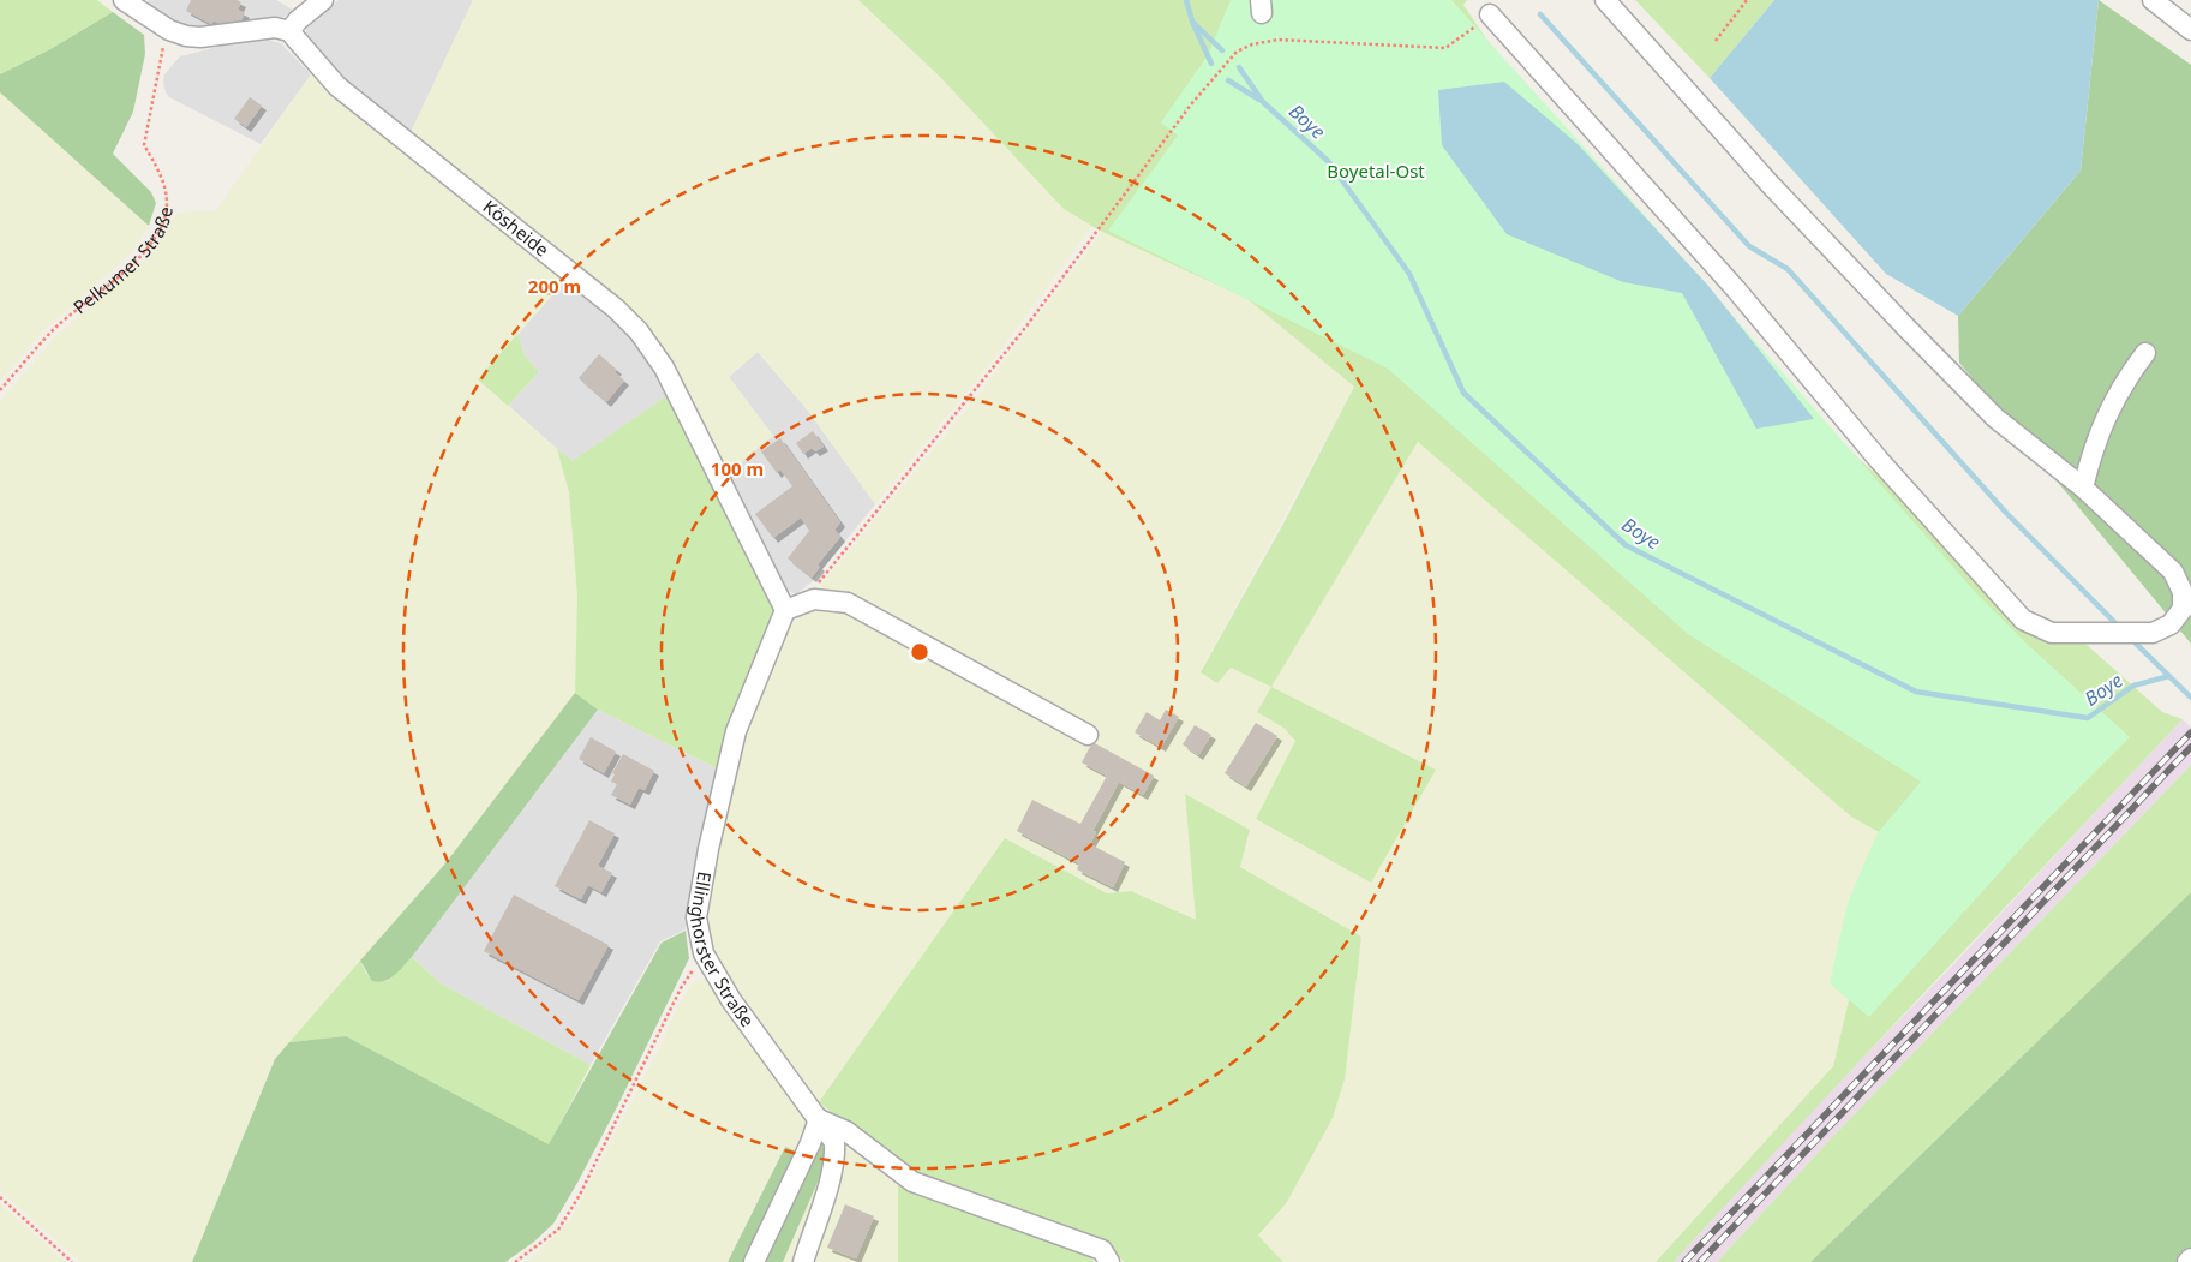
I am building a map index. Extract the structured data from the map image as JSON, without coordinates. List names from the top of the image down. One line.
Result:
{"streets":{"street":["Kösheide","Ellinghorster Straße"],"path":["Pelkumer Straße"]},"crossings":[["Kösheide","Ellinghorster Straße"]],"water":["Boye"],"parks":["Boyetal-Ost"],"rings":["200 m","100 m"]}
